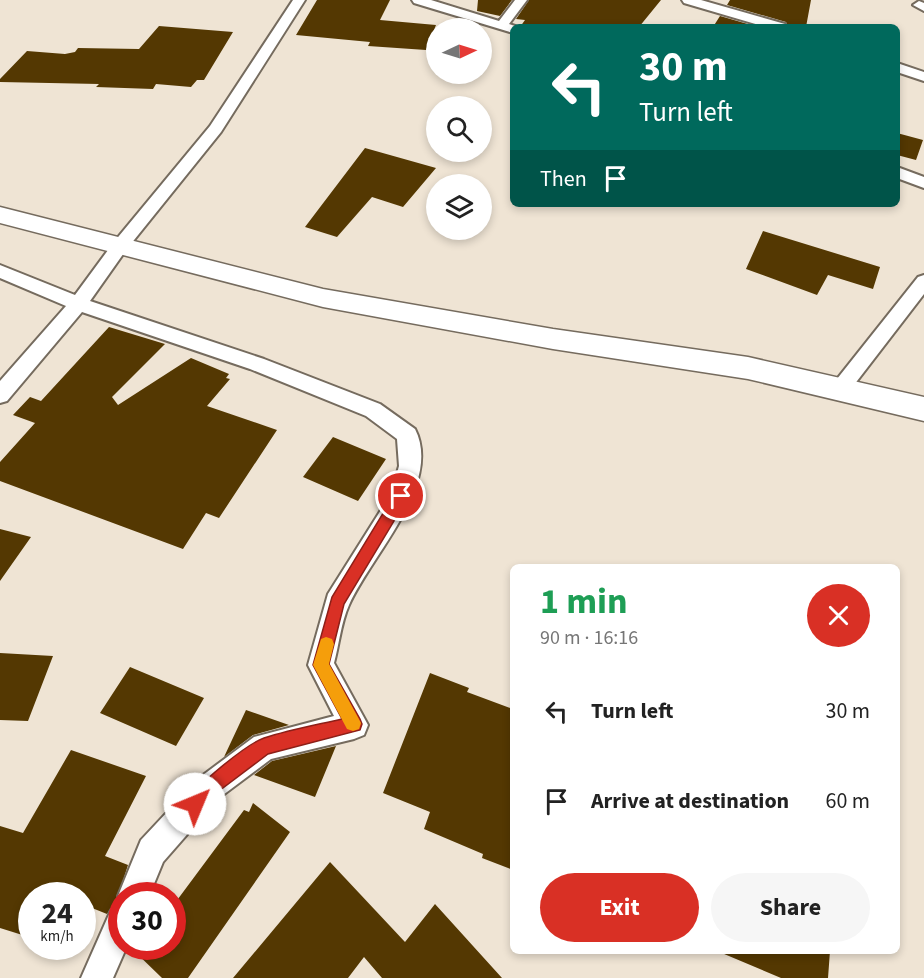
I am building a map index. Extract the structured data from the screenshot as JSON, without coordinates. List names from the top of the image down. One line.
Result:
{"north":"right","page":{"turn":["30 m","Turn left"],"then":"Then","heading":["1 min","90 m · 16:16"],"list":[{"name":"Turn left","value":"30 m"},{"name":"Arrive at destination","value":"60 m"}],"buttons":["Exit","Share"],"speed":"24 km/h","limit":"30"}}
